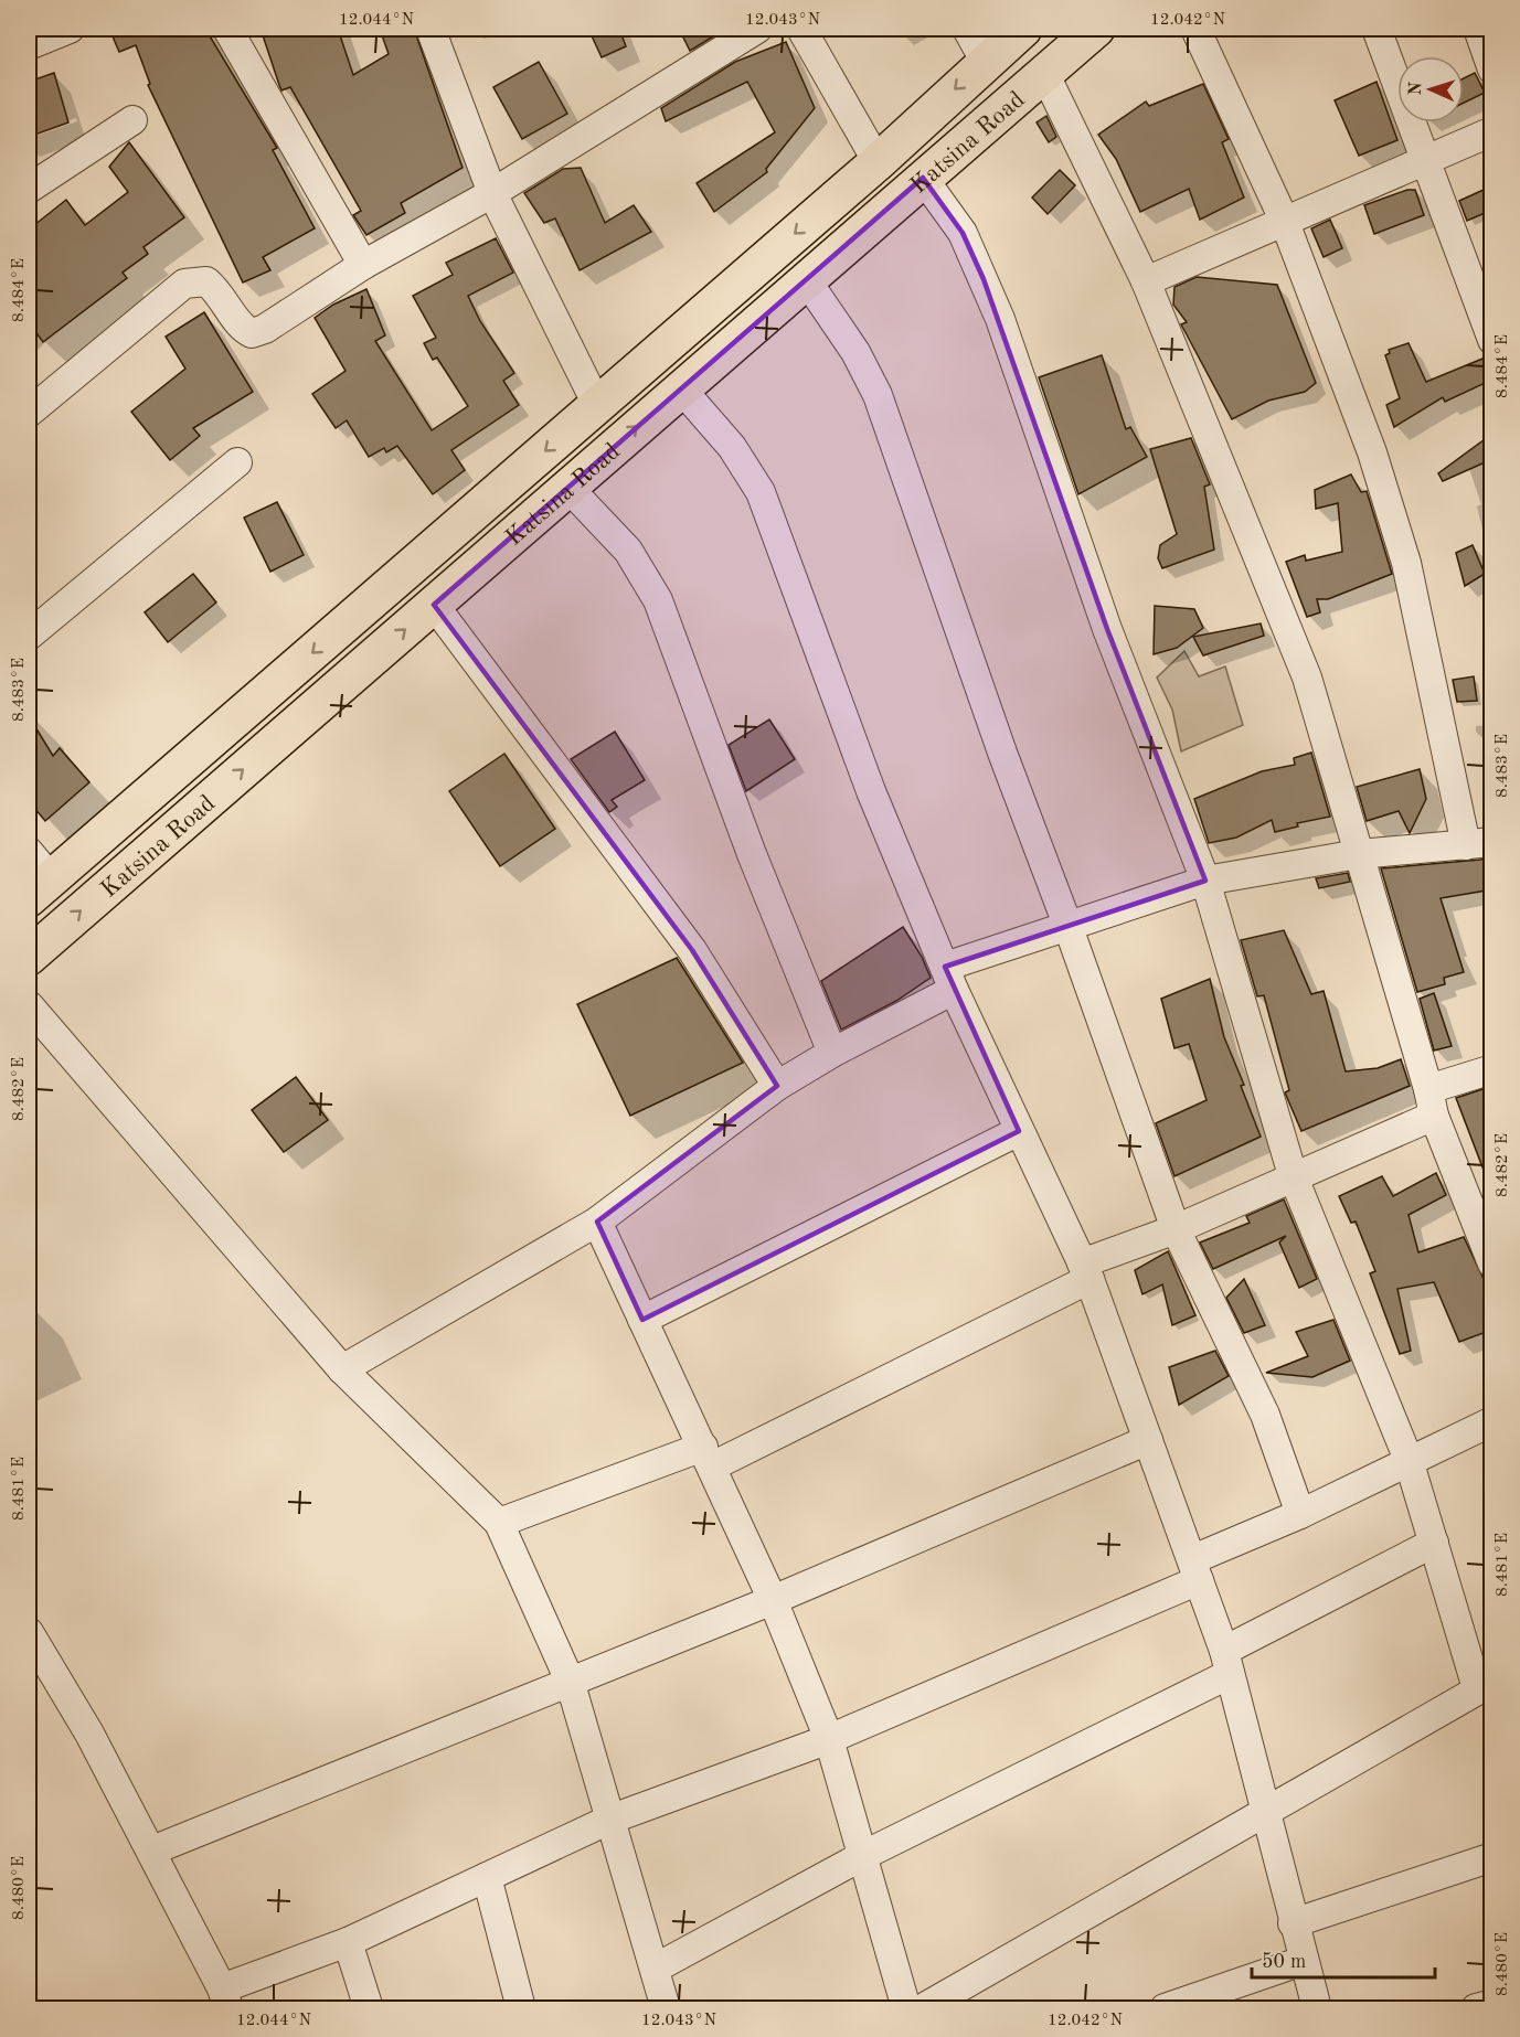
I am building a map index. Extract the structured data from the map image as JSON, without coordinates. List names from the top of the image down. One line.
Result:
{"streets":{"highway":["Katsina Road"]},"scale_bar":"50 m","north":"left","coordinates":["12.044°N","12.043°N","12.042°N","8.484°E","8.483°E","8.482°E","8.481°E","8.480°E"]}
